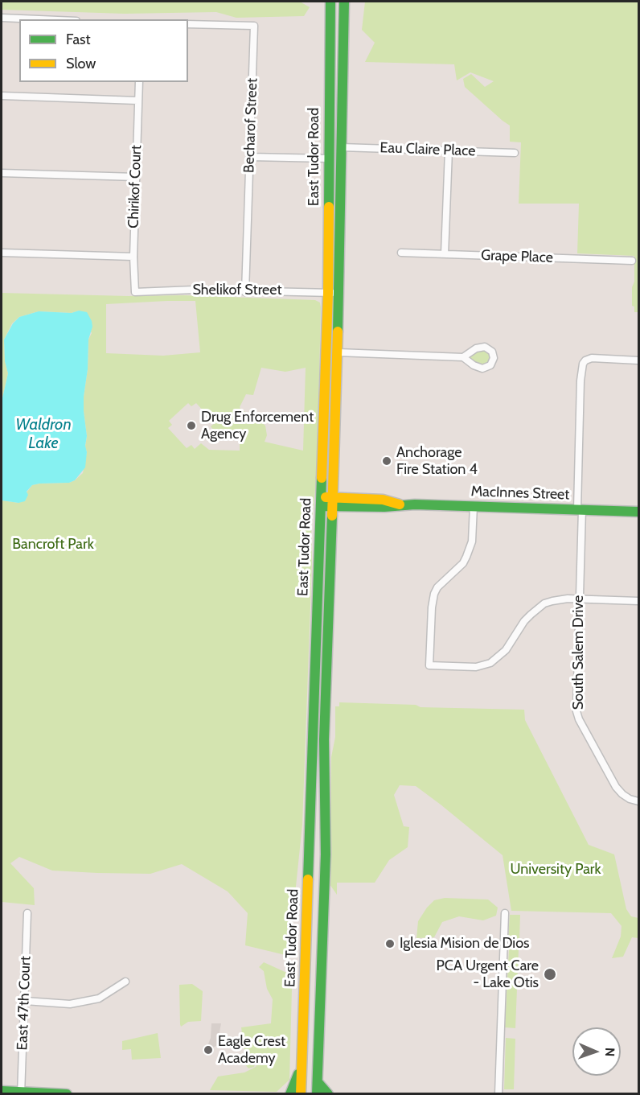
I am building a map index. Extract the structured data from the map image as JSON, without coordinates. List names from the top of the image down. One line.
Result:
{"streets":{"main road":["East Tudor Road","MacInnes Street"],"street":["Becharof Street","Eau Claire Place","Chirikof Court","Grape Place","Shelikof Street","South Salem Drive","East 47th Court"]},"crossings":[["Becharof Street","Shelikof Street"],["Eau Claire Place","East Tudor Road"],["East Tudor Road","Shelikof Street"],["East Tudor Road","MacInnes Street"],["Chirikof Court","Shelikof Street"],["MacInnes Street","South Salem Drive"]],"water":["Waldron Lake"],"parks":["Bancroft Park","University Park"],"places":["Drug Enforcement Agency","Anchorage Fire Station 4","Iglesia Mision de Dios","PCA Urgent Care - Lake Otis","Eagle Crest Academy"],"legend":["Fast","Slow"],"north":"right"}
